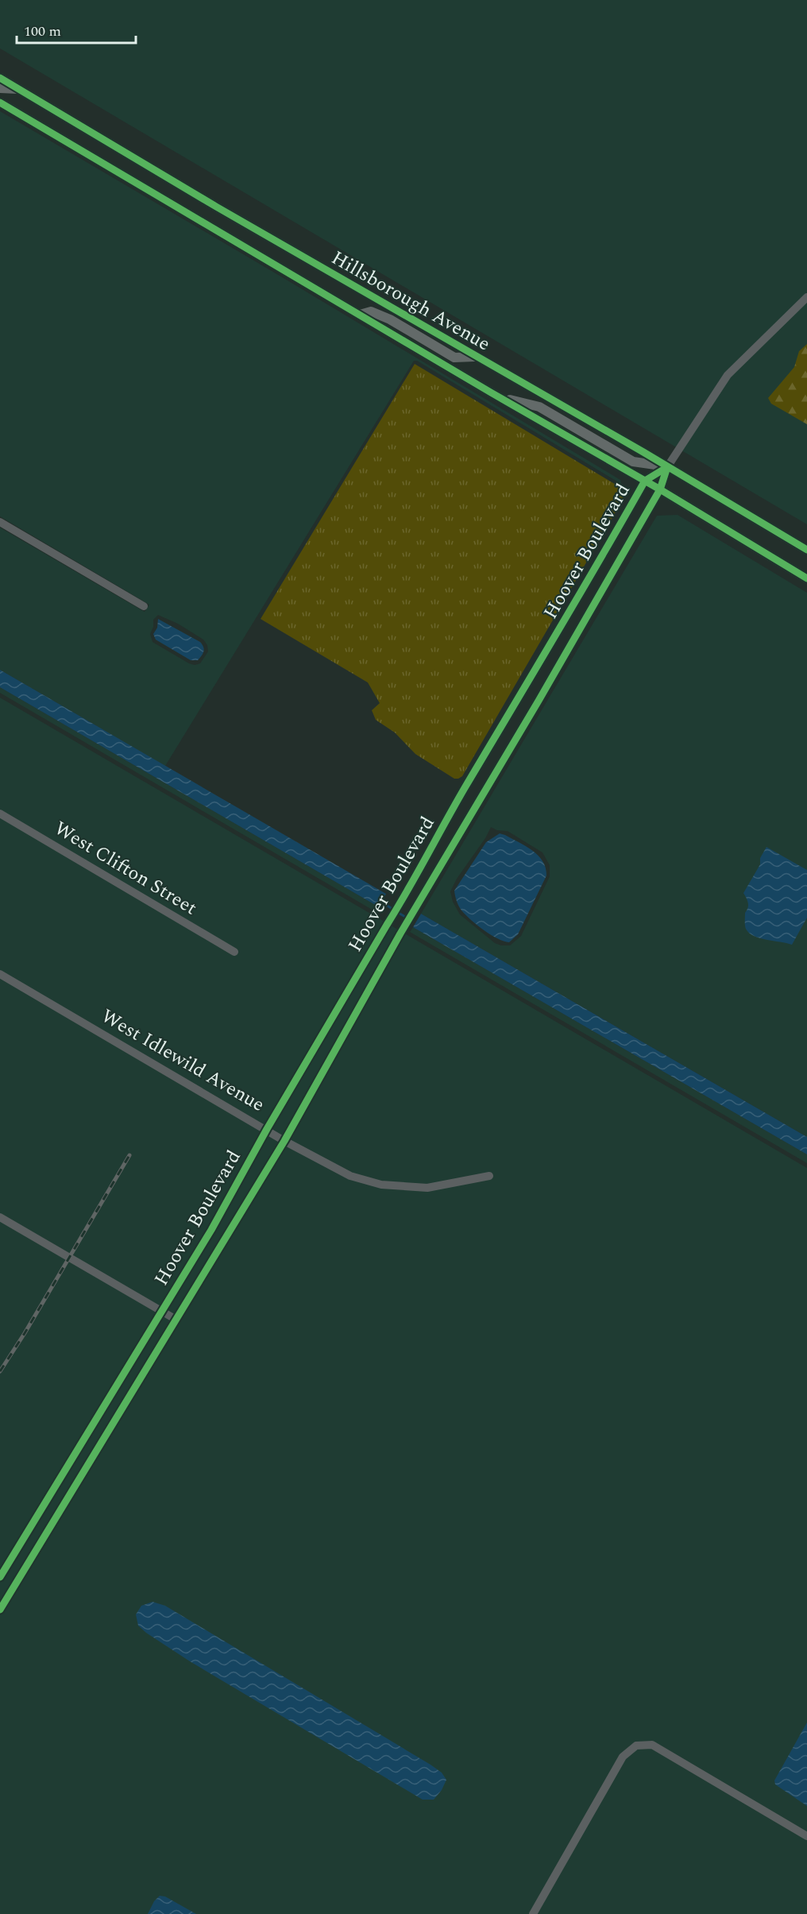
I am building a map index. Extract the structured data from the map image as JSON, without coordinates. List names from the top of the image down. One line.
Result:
{"streets":{"main road":["Hillsborough Avenue","Hoover Boulevard"],"street":["West Clifton Street","West Idlewild Avenue"]},"crossings":[["Hillsborough Avenue","Hoover Boulevard"],["Hoover Boulevard","West Idlewild Avenue"]],"scale_bar":"100 m"}
